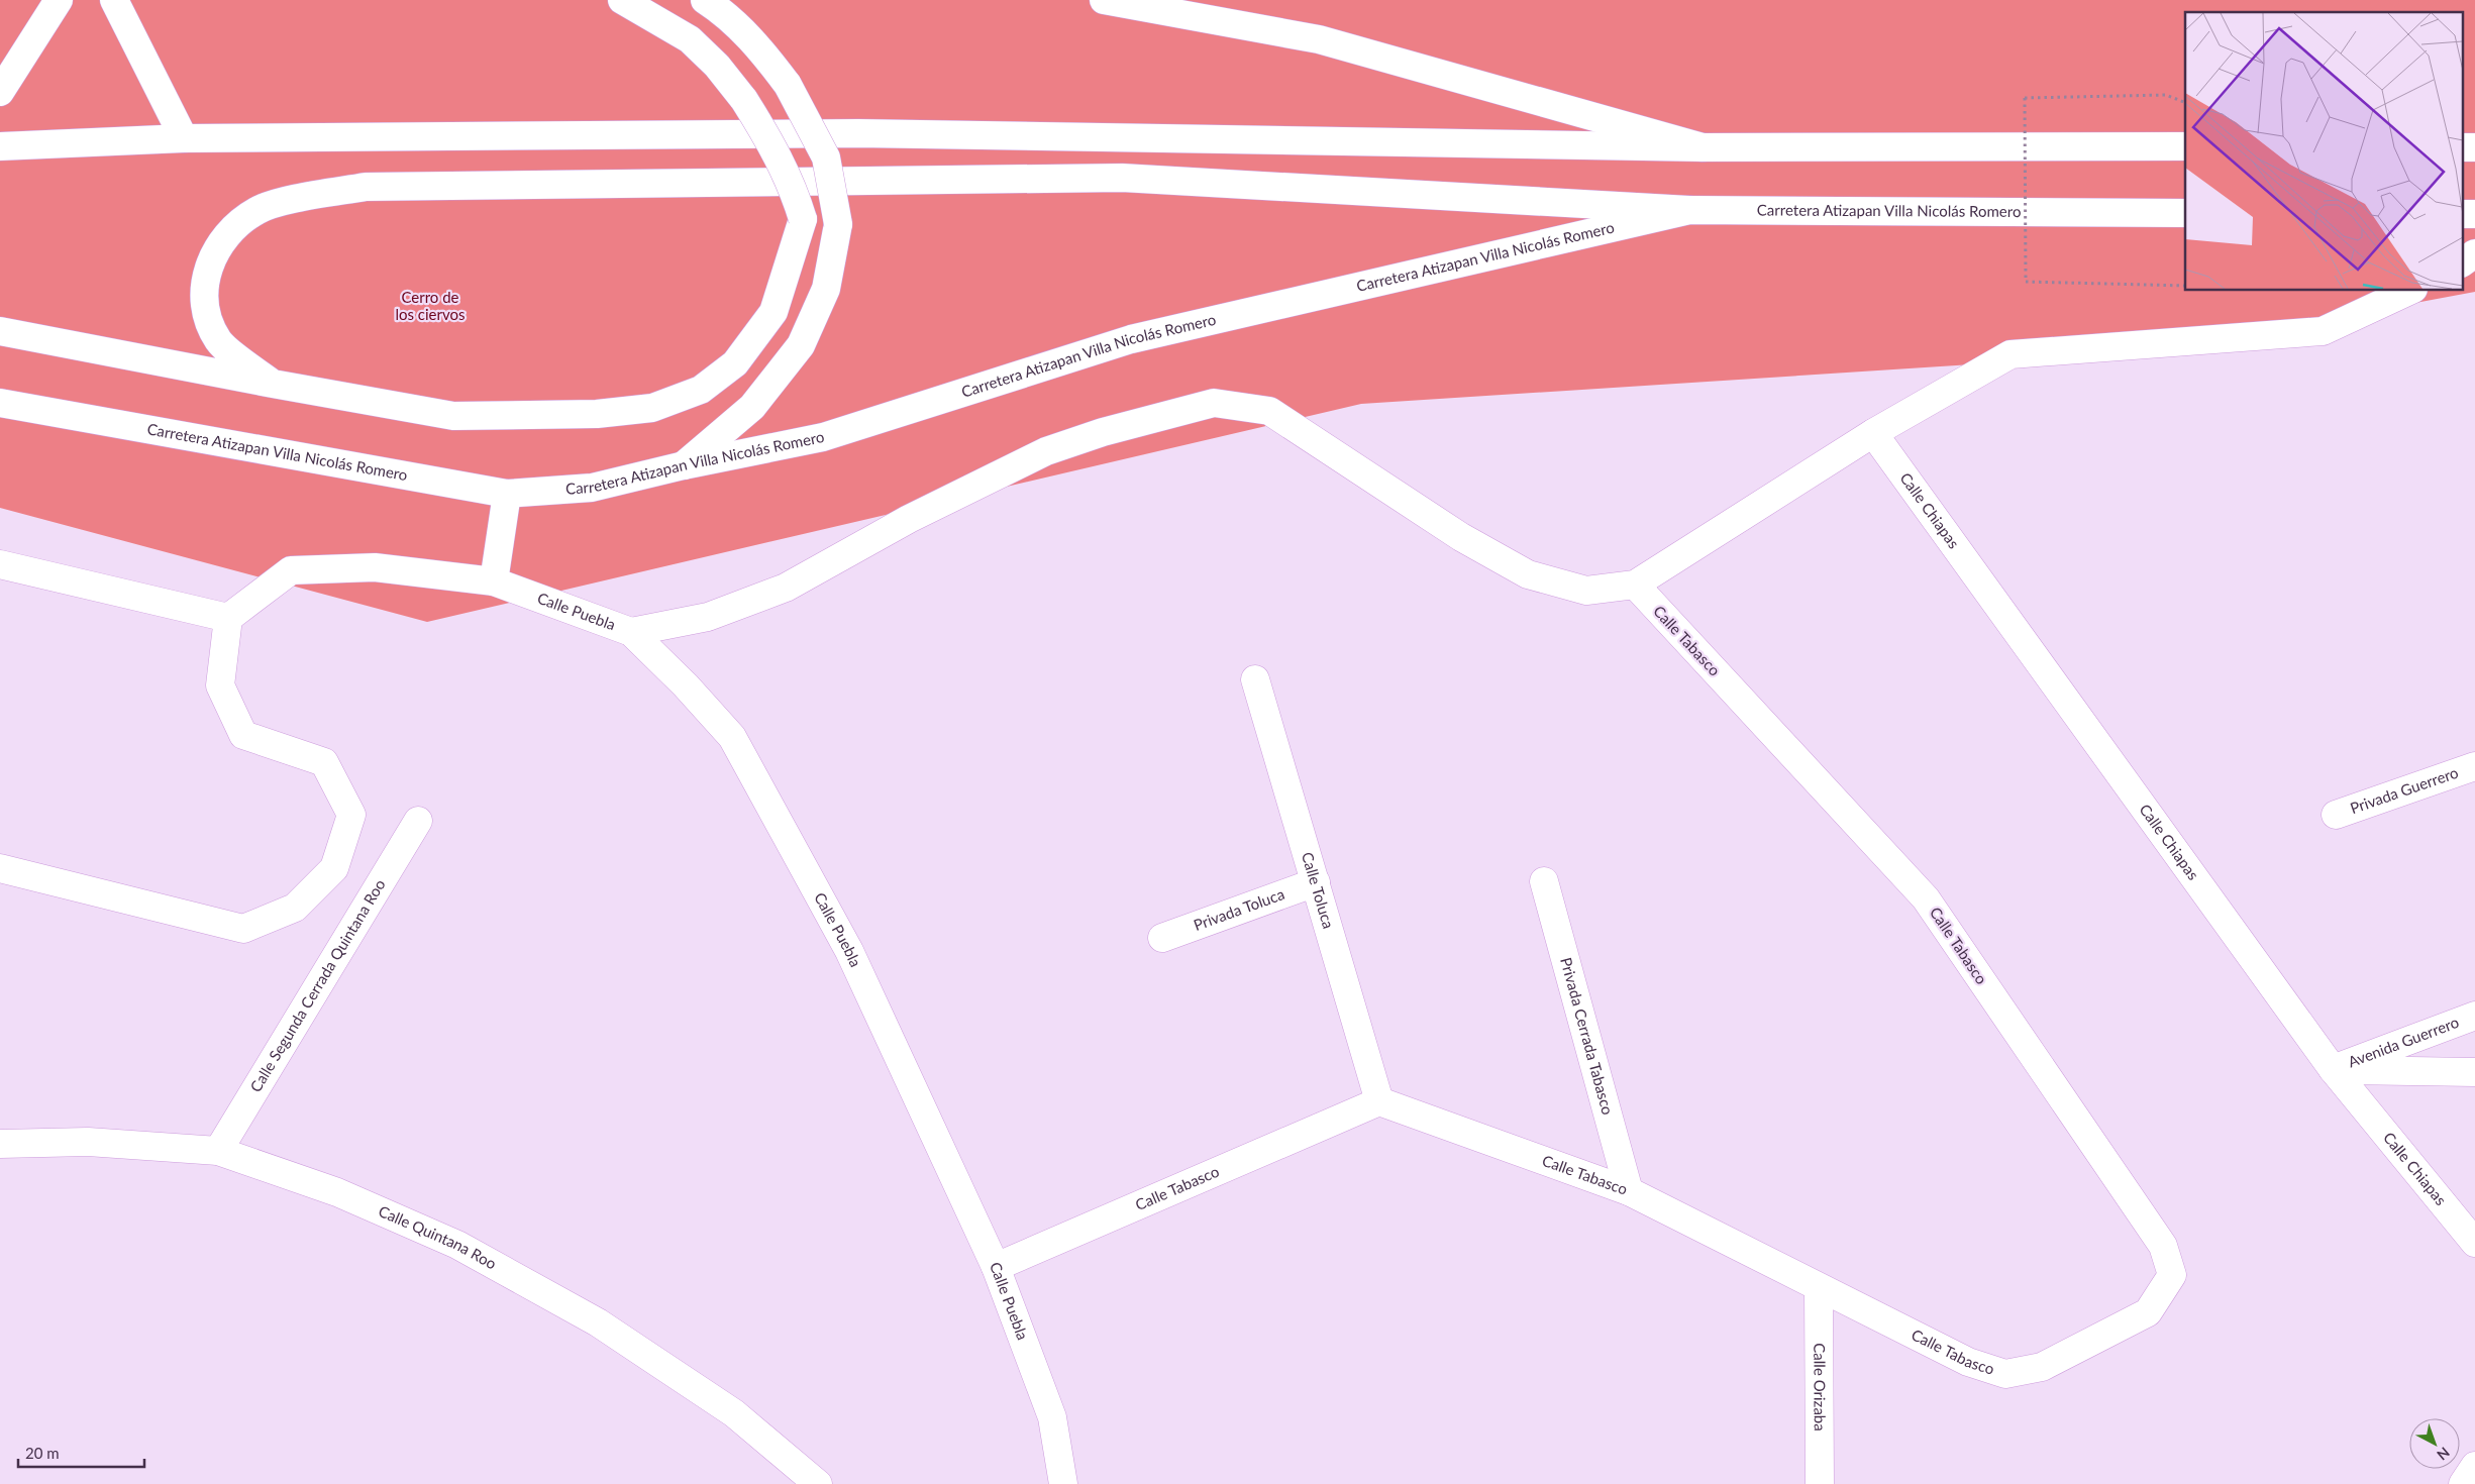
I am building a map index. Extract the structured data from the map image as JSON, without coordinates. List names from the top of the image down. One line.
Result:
{"streets":{"main road":["Carretera Atizapan Villa Nicolás Romero","Calle Chiapas","Calle Puebla","Calle Tabasco","Privada Guerrero","Calle Toluca","Privada Toluca","Calle Segunda Cerrada Quintana Roo","Privada Cerrada Tabasco","Avenida Guerrero","Calle Quintana Roo","Calle Orizaba"]},"crossings":[["Calle Chiapas","Avenida Guerrero"],["Calle Puebla","Calle Tabasco"],["Calle Tabasco","Calle Toluca"],["Calle Tabasco","Privada Cerrada Tabasco"],["Calle Tabasco","Calle Orizaba"],["Calle Toluca","Privada Toluca"],["Calle Segunda Cerrada Quintana Roo","Calle Quintana Roo"]],"parks":["Cerro de los ciervos"],"scale_bar":"20 m","north":"bottom right"}
